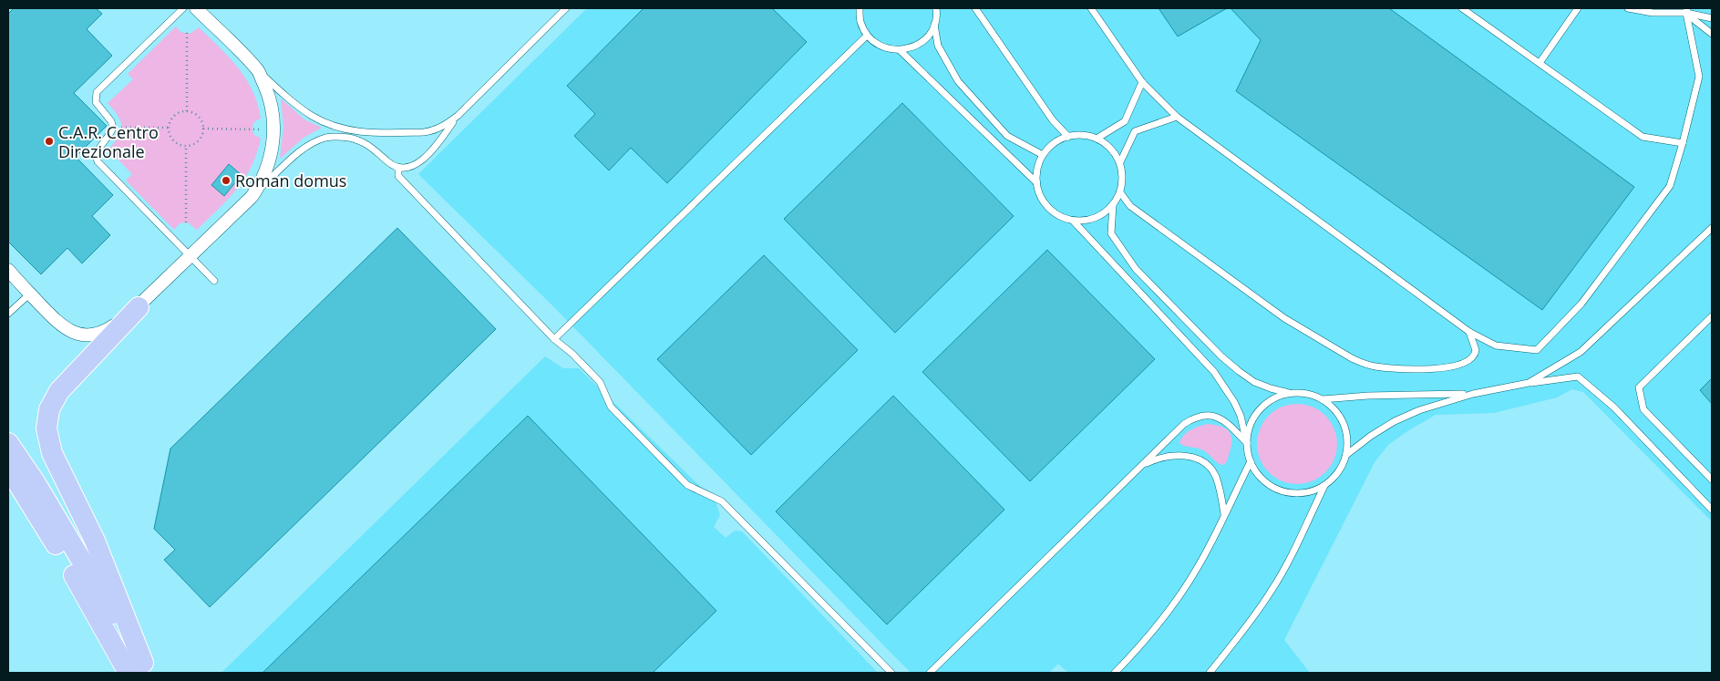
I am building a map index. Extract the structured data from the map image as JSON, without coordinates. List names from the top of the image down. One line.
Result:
{"places":["C.A.R. Centro Direzionale","Roman domus"]}
